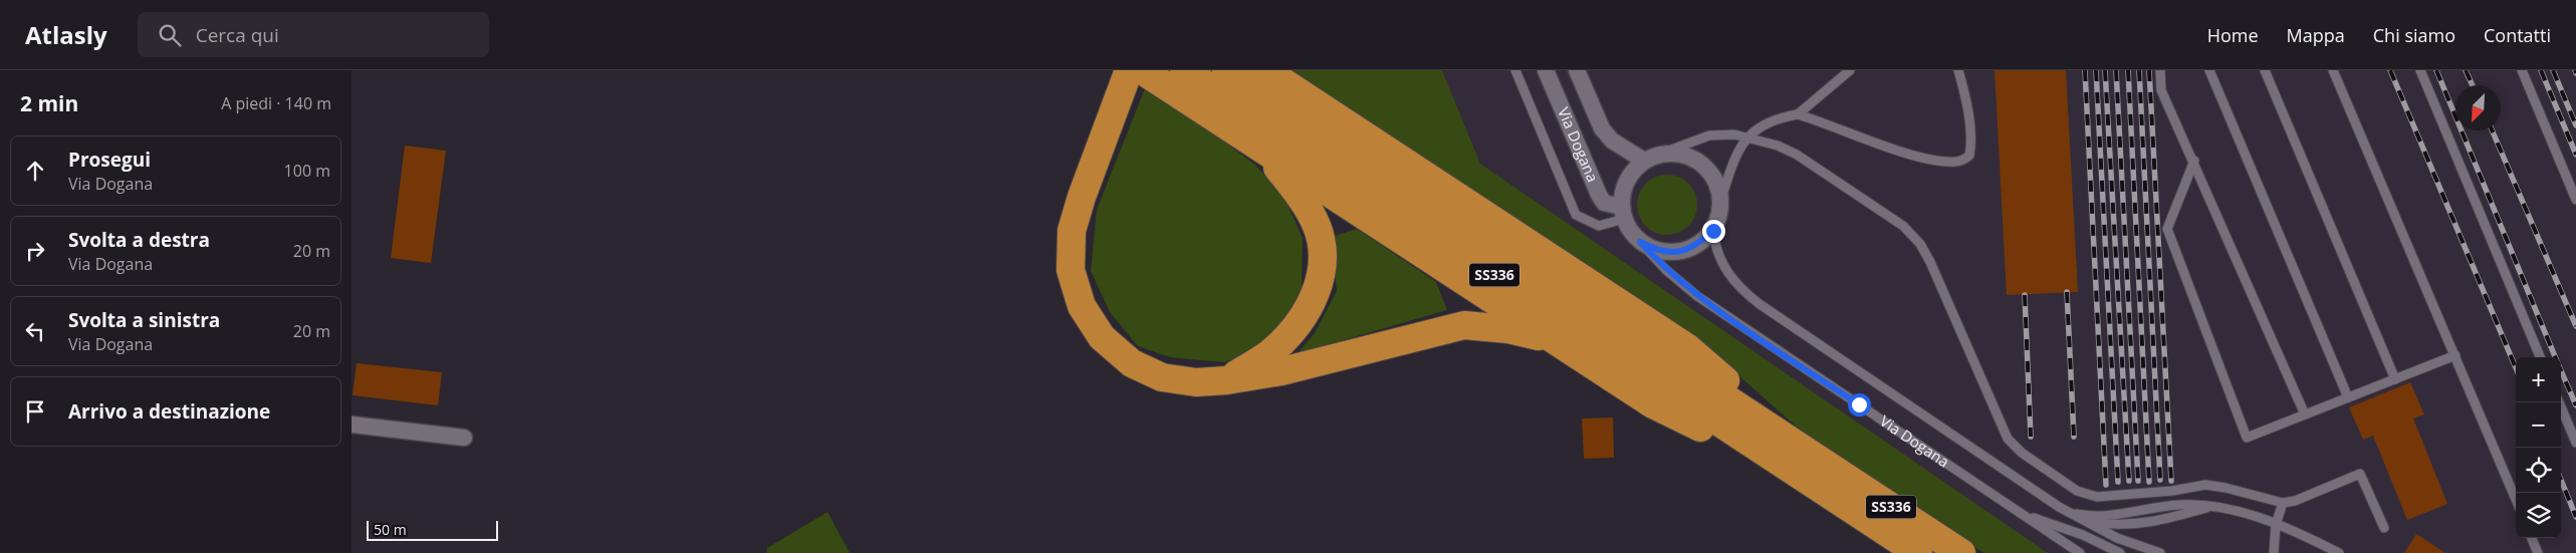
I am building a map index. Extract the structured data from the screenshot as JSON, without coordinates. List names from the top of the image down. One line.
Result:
{"streets":{"highway":["SS336"],"street":["Via Dogana"]},"scale_bar":"50 m","north":"bottom left","page":{"header":"Atlasly","search":"Cerca qui","nav":["Home","Mappa","Chi siamo","Contatti"],"heading":["2 min","A piedi · 140 m"],"list":[["Prosegui","Via Dogana","100 m"],["Svolta a destra","Via Dogana","20 m"],["Svolta a sinistra","Via Dogana","20 m"],"Arrivo a destinazione"],"map_buttons":["+","−"],"scale":"50 m"}}
